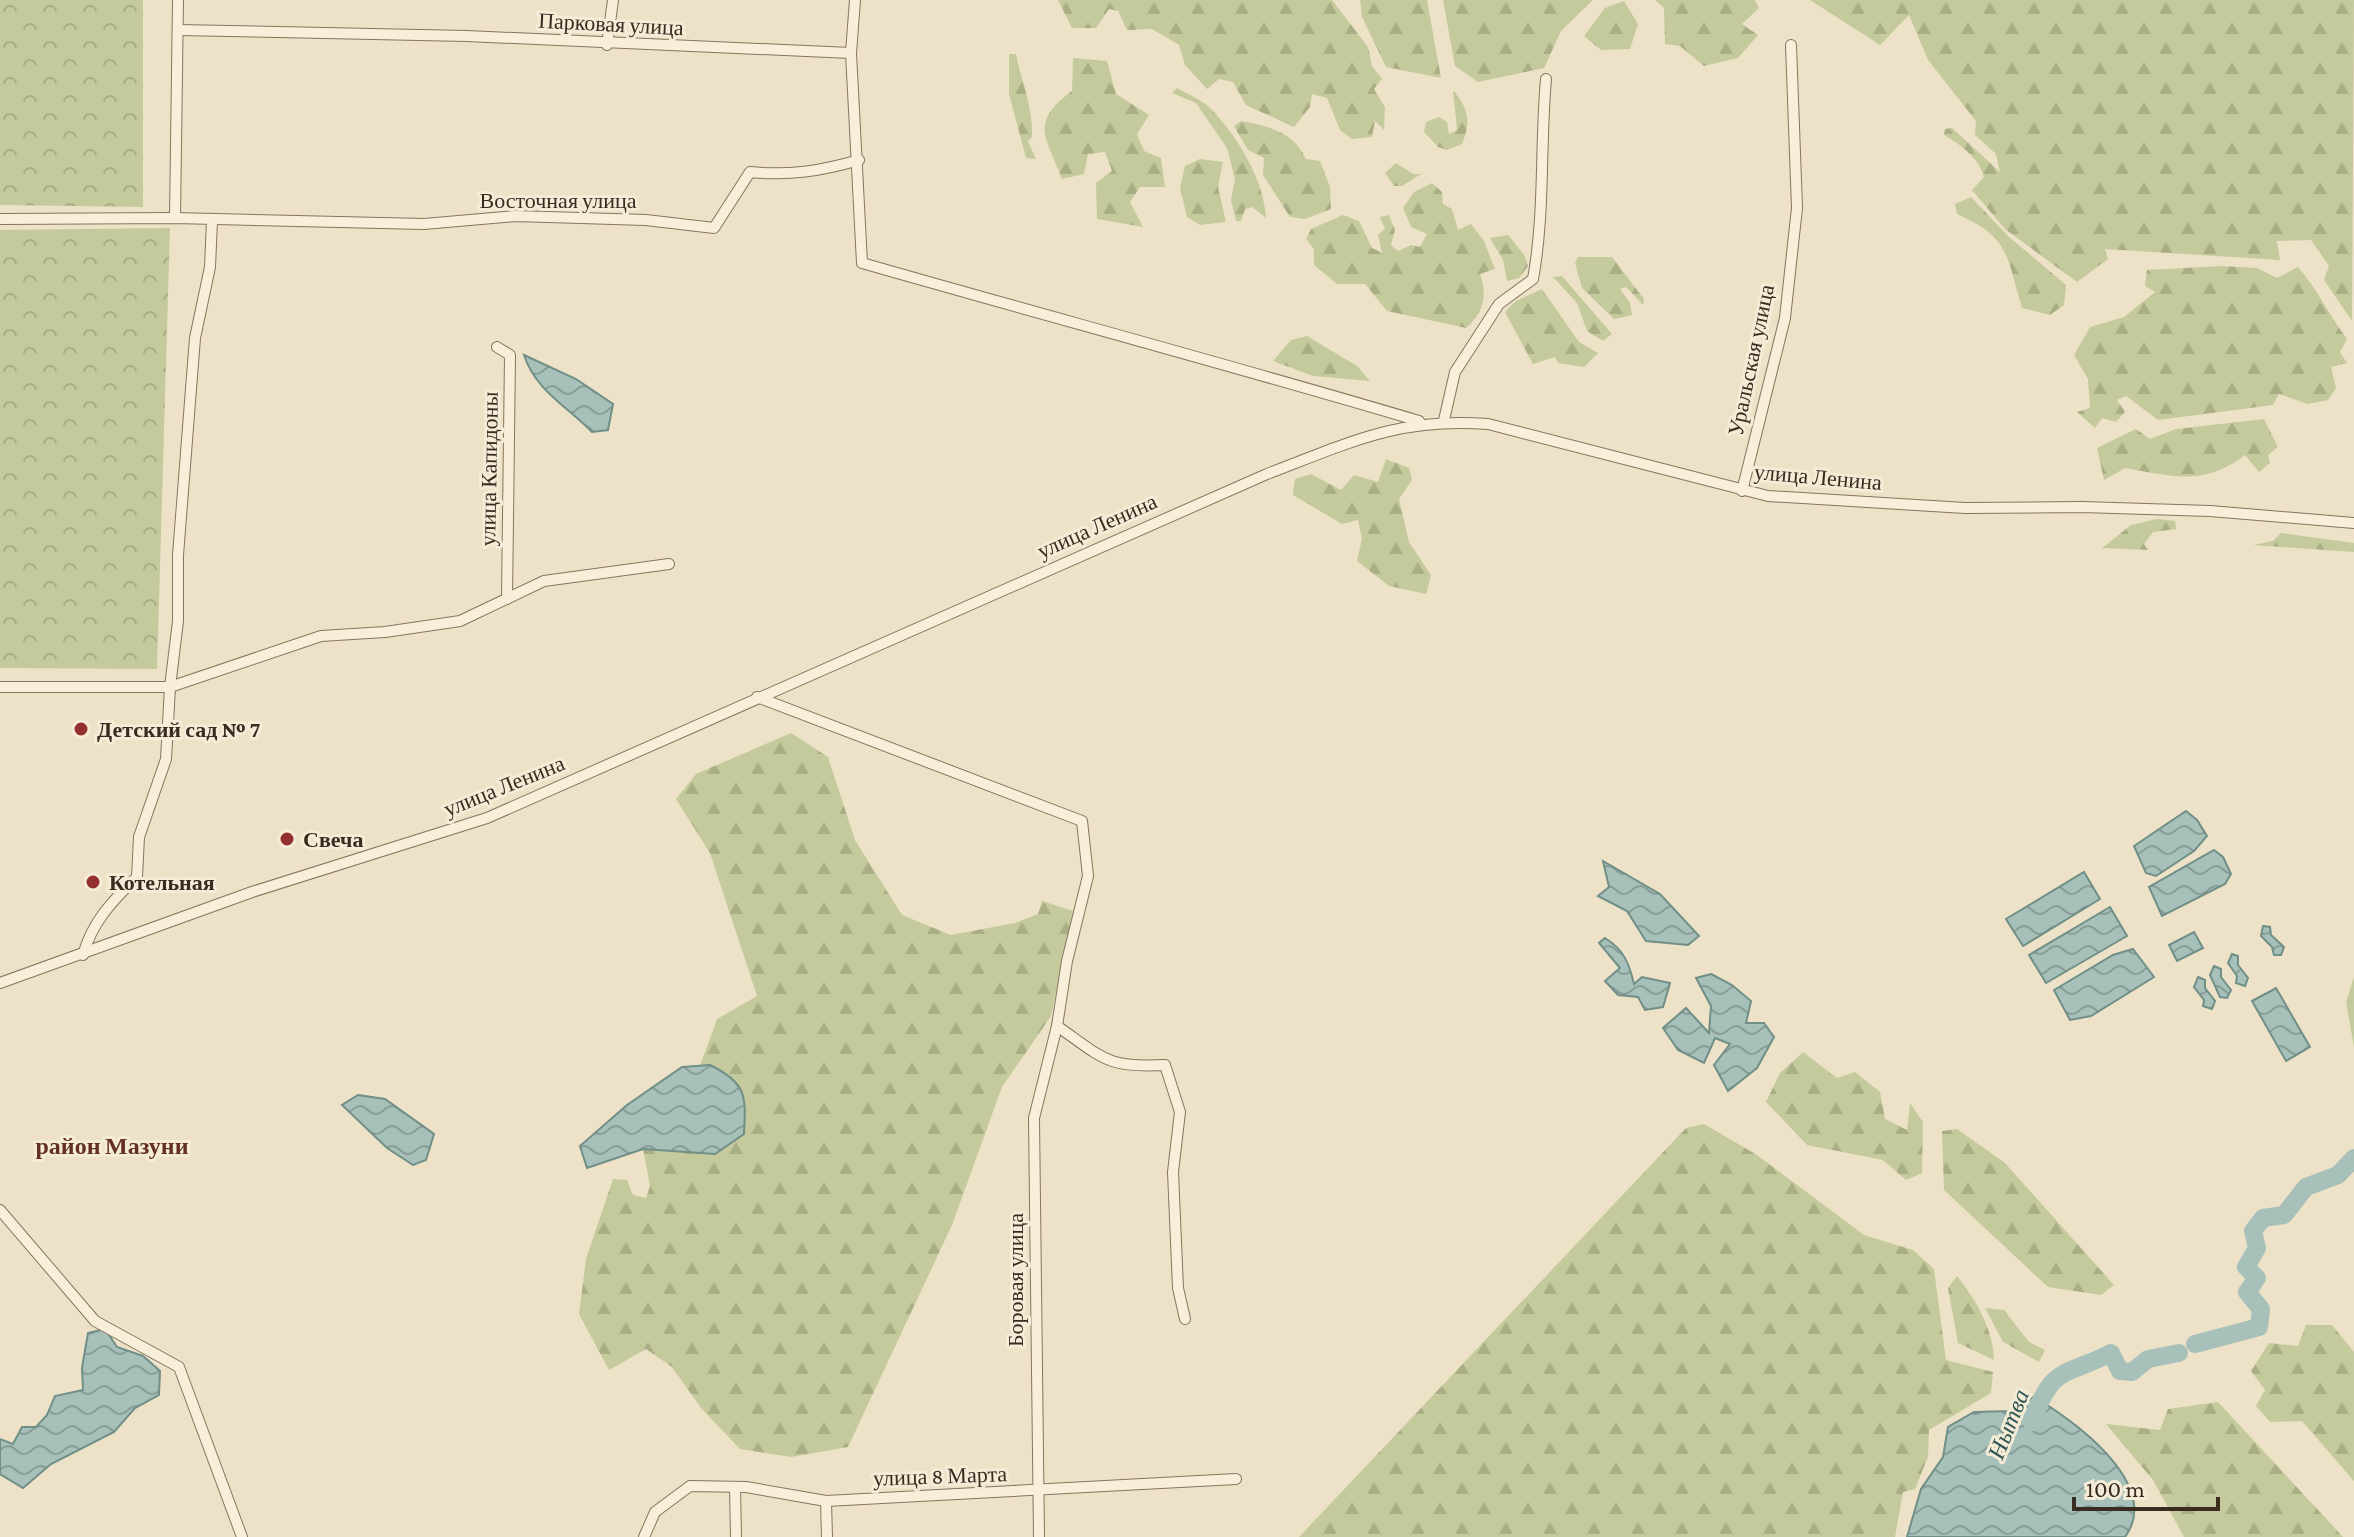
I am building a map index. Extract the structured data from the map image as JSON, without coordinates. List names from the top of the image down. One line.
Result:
{"streets":{"street":["Парковая улица","Восточная улица","Уральская улица","улица Капидоны","улица Ленина","Боровая улица","улица 8 Марта"]},"crossings":[["Уральская улица","улица Ленина"],["улица Ленина","Боровая улица"],["Боровая улица","улица 8 Марта"]],"districts":["район Мазуни"],"water":["Нытва"],"places":["Детский сад № 7","Свеча","Котельная"],"scale_bar":"100 m"}
